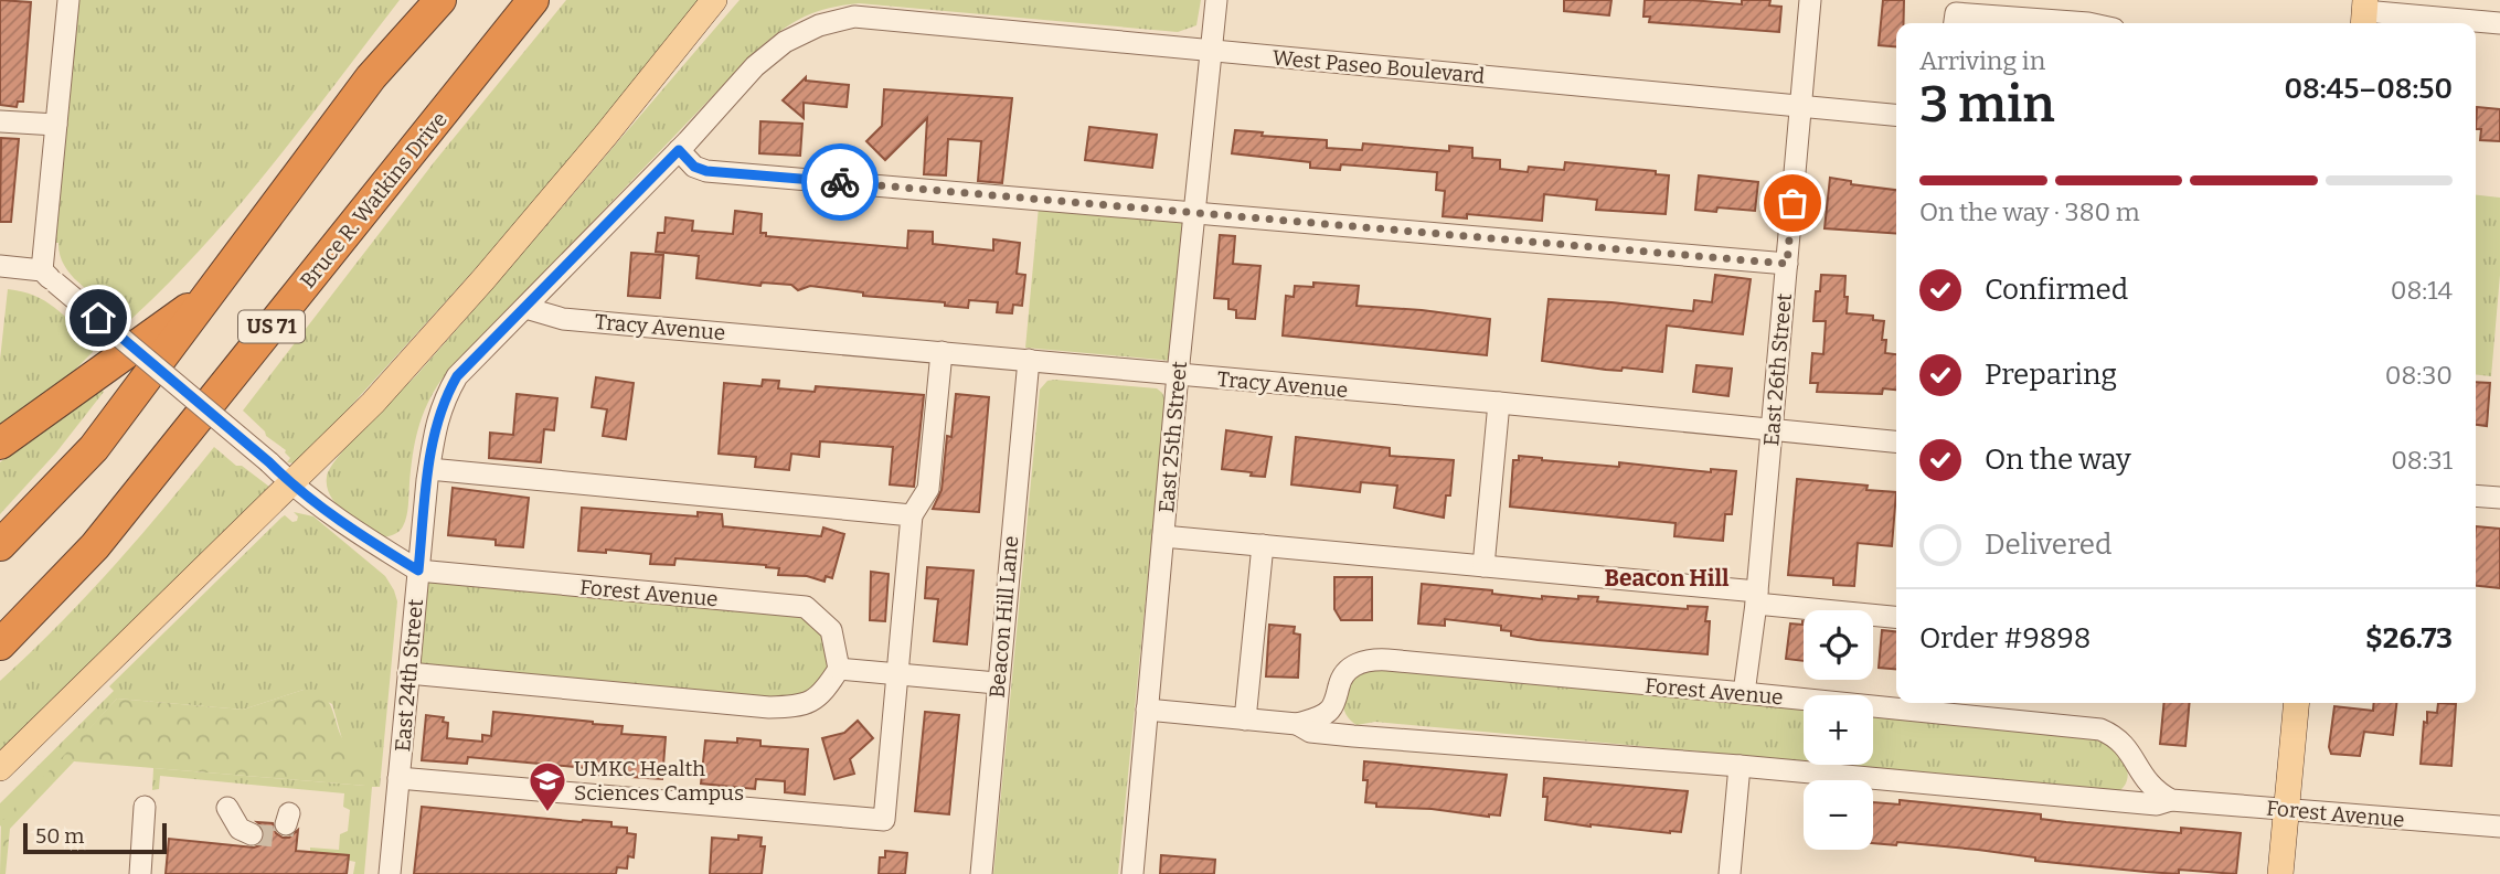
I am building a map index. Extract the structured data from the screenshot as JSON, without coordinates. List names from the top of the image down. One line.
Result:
{"streets":{"highway":["Bruce R. Watkins Drive","US 71"],"street":["West Paseo Boulevard","Tracy Avenue","East 26th Street","East 25th Street","Forest Avenue","Beacon Hill Lane","East 24th Street"]},"crossings":[["West Paseo Boulevard","East 26th Street"],["West Paseo Boulevard","East 25th Street"],["West Paseo Boulevard","East 24th Street"],["Tracy Avenue","East 26th Street"],["Tracy Avenue","East 25th Street"],["Tracy Avenue","Beacon Hill Lane"],["Tracy Avenue","East 24th Street"],["East 26th Street","Forest Avenue"],["East 25th Street","Forest Avenue"],["Forest Avenue","East 24th Street"]],"districts":["Beacon Hill"],"places":{"school or university":["UMKC Health Sciences Campus"]},"scale_bar":"50 m","page":{"heading":["3 min","Arriving in","08:45–08:50"],"panel":["Order #9898","$26.73"],"bar":"On the way · 380 m","list":[["Confirmed","08:14"],["Preparing","08:30"],["On the way","08:31"],"Delivered"],"map_buttons":["+","−"],"scale":"50 m"}}
